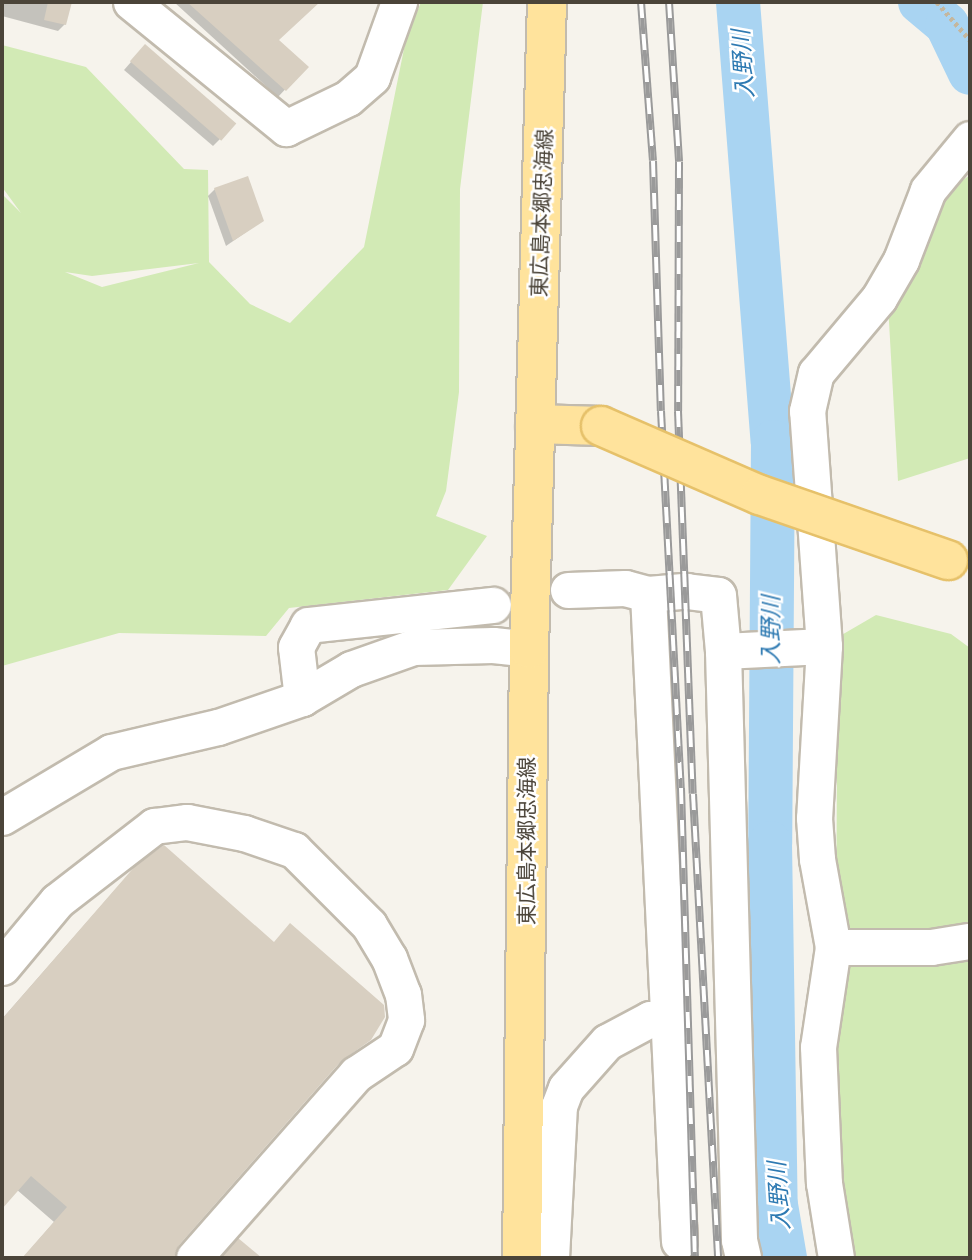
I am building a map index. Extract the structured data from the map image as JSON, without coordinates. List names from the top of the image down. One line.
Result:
{"streets":{"main road":["東広島本郷忠海線"]},"water":["入野川"]}
